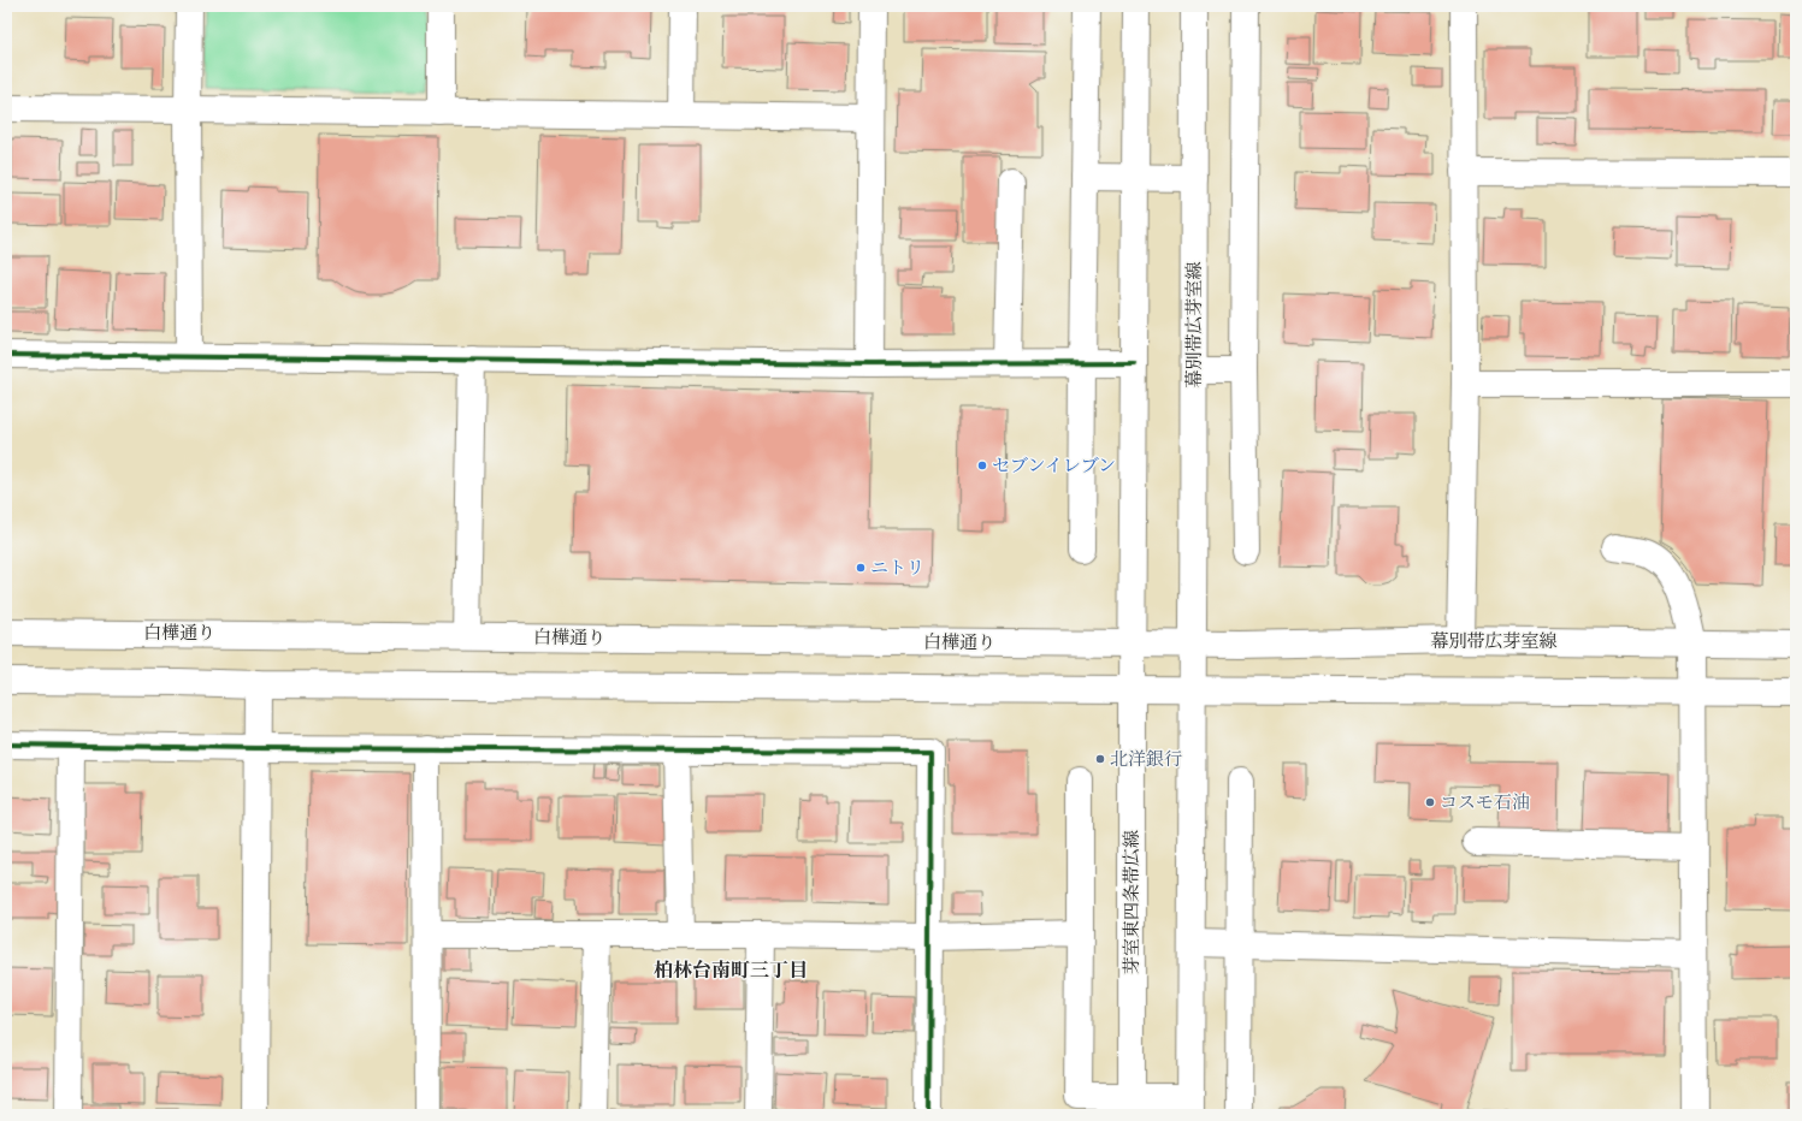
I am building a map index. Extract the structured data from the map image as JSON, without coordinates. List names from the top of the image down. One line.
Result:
{"streets":{"street":["幕別帯広芽室線","白樺通り","芽室東四条帯広線"]},"crossings":[["幕別帯広芽室線","白樺通り"]],"districts":["柏林台南町三丁目"],"places":["セブンイレブン","ニトリ","北洋銀行","コスモ石油"]}
